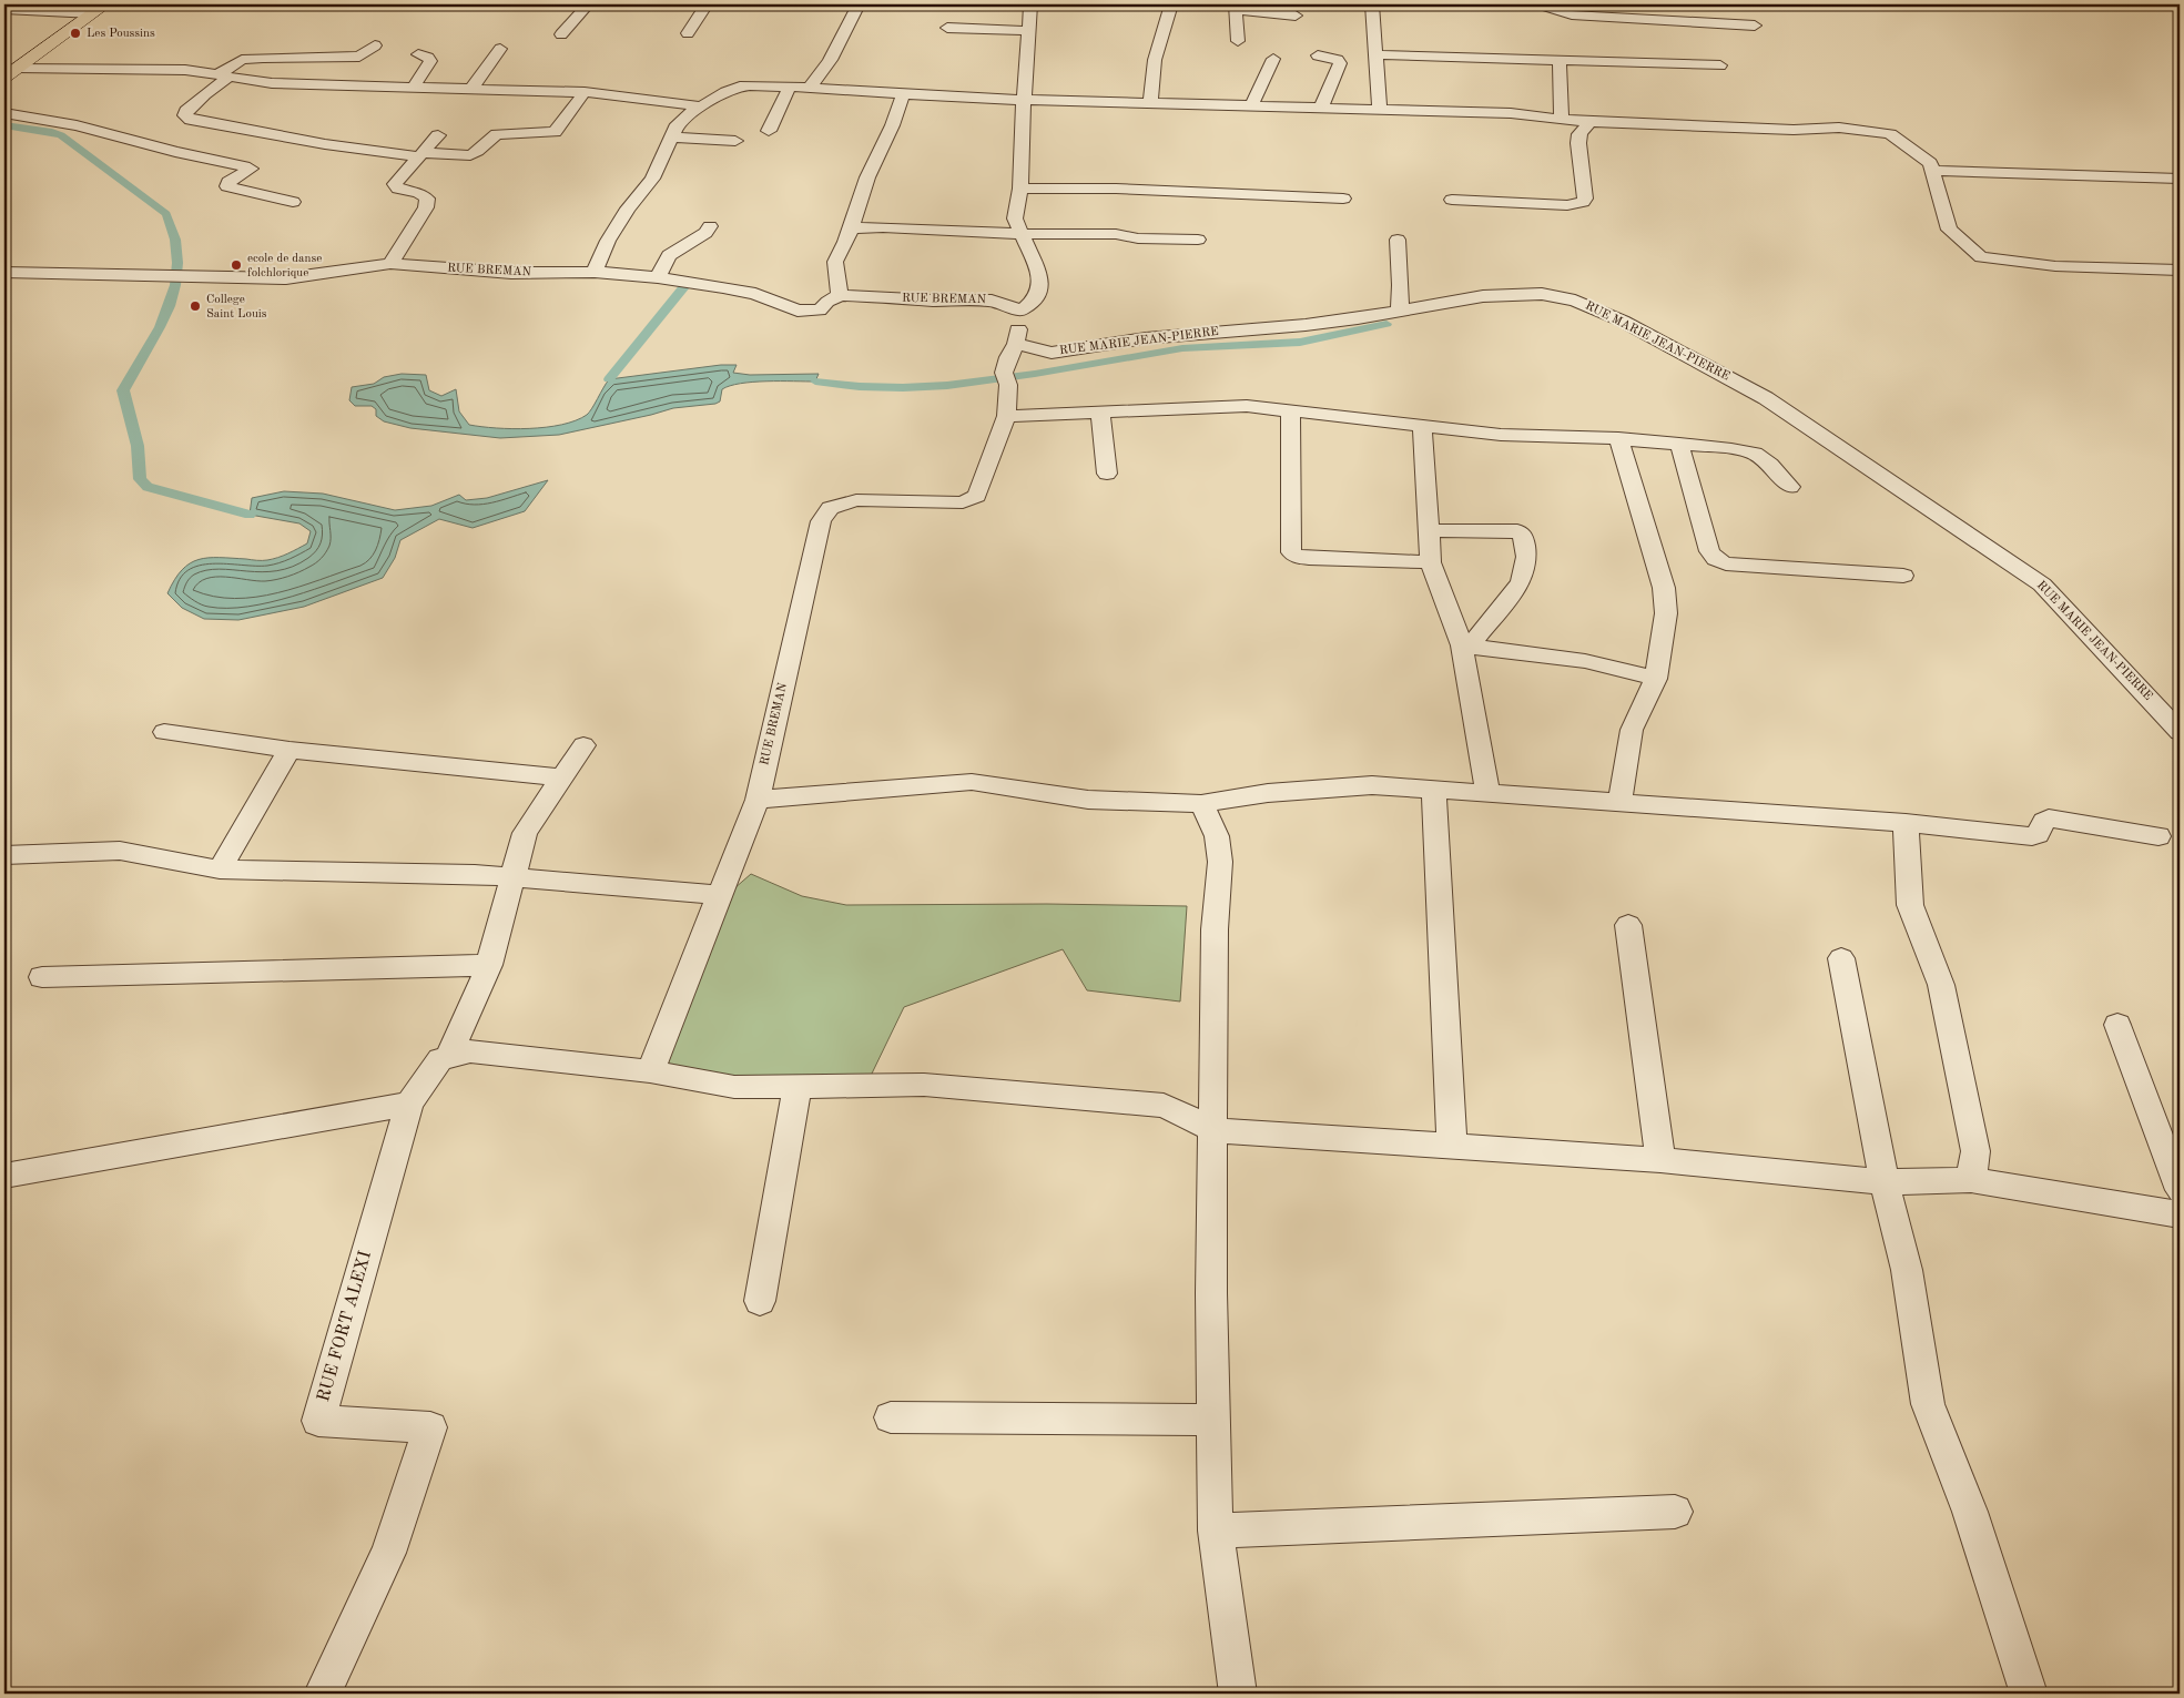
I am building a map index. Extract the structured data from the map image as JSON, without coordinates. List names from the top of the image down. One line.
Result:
{"streets":{"street":["RUE BREMAN","RUE MARIE JEAN-PIERRE","RUE FORT ALEXI"]},"crossings":[["RUE BREMAN","RUE MARIE JEAN-PIERRE"]],"places":["Les Poussins","ecole de danse folchlorique","College Saint Louis"]}
